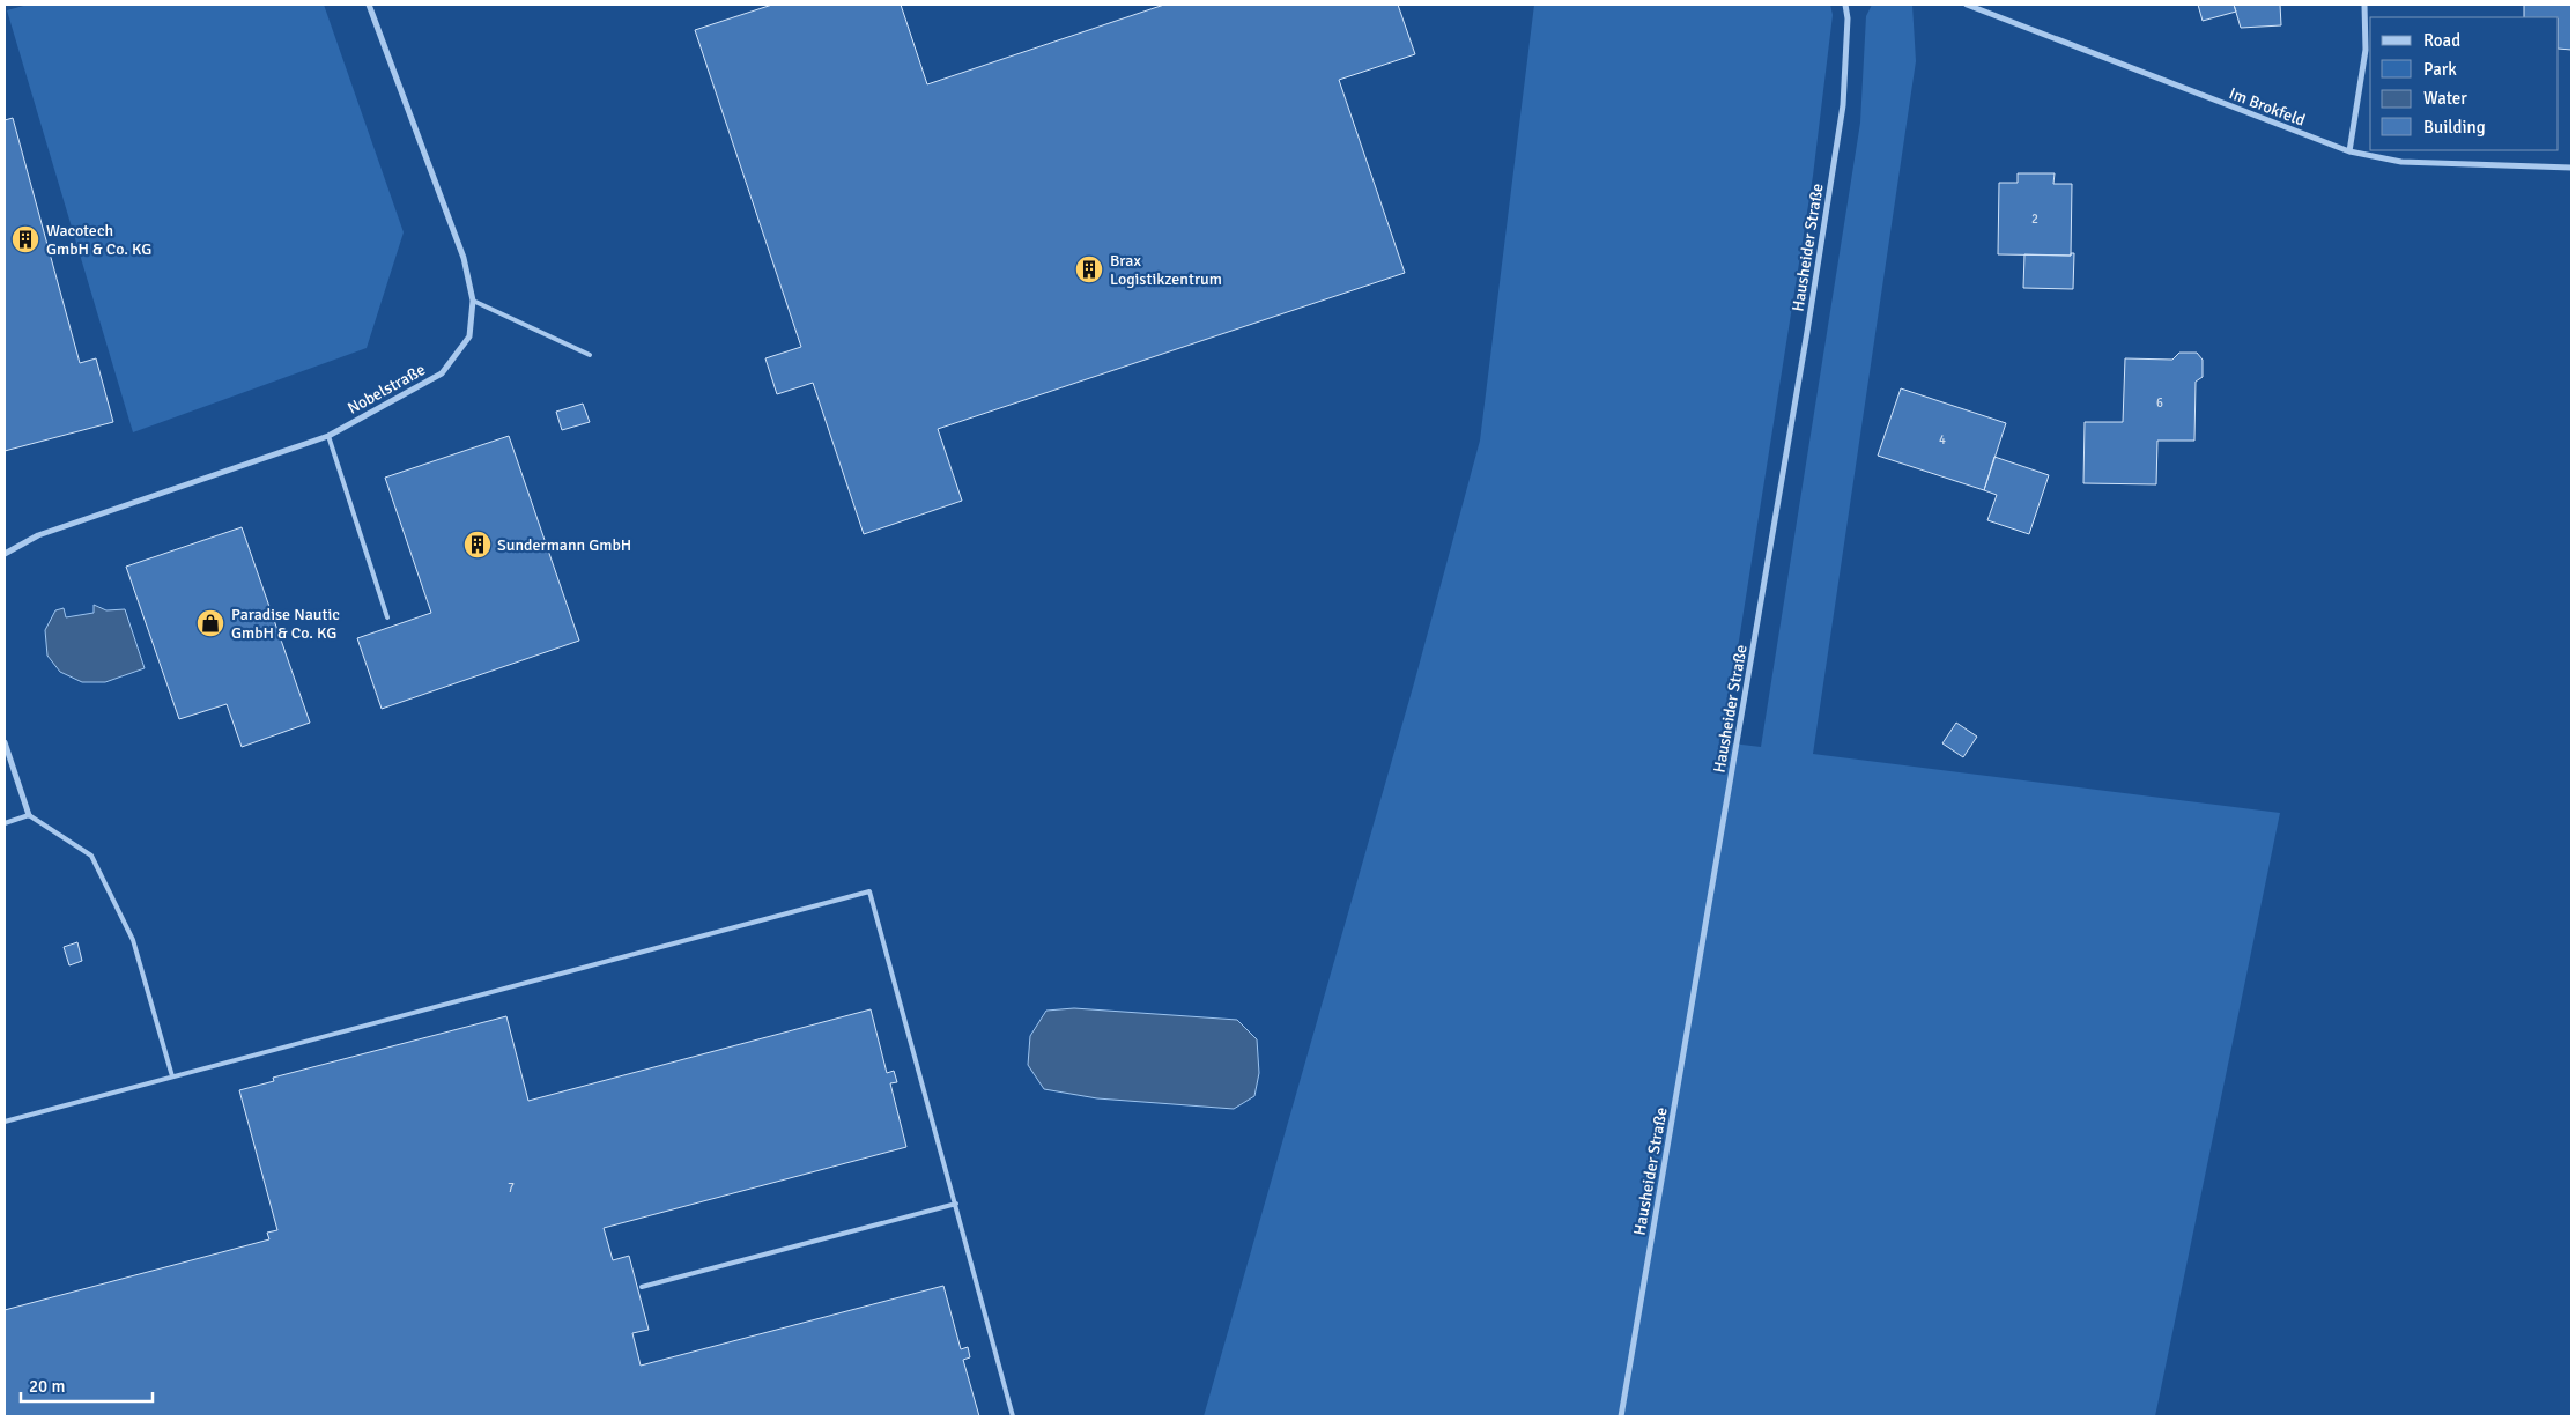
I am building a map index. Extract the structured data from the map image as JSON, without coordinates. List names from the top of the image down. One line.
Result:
{"streets":{"street":["Im Brokfeld","Hausheider Straße","Nobelstraße"]},"places":{"building":["Wacotech GmbH & Co. KG","Brax Logistikzentrum","Sundermann GmbH"],"shop":["Paradise Nautic GmbH & Co. KG"]},"house_numbers":["2","6","4","7"],"legend":["Road","Park","Water","Building"],"scale_bar":"20 m"}
